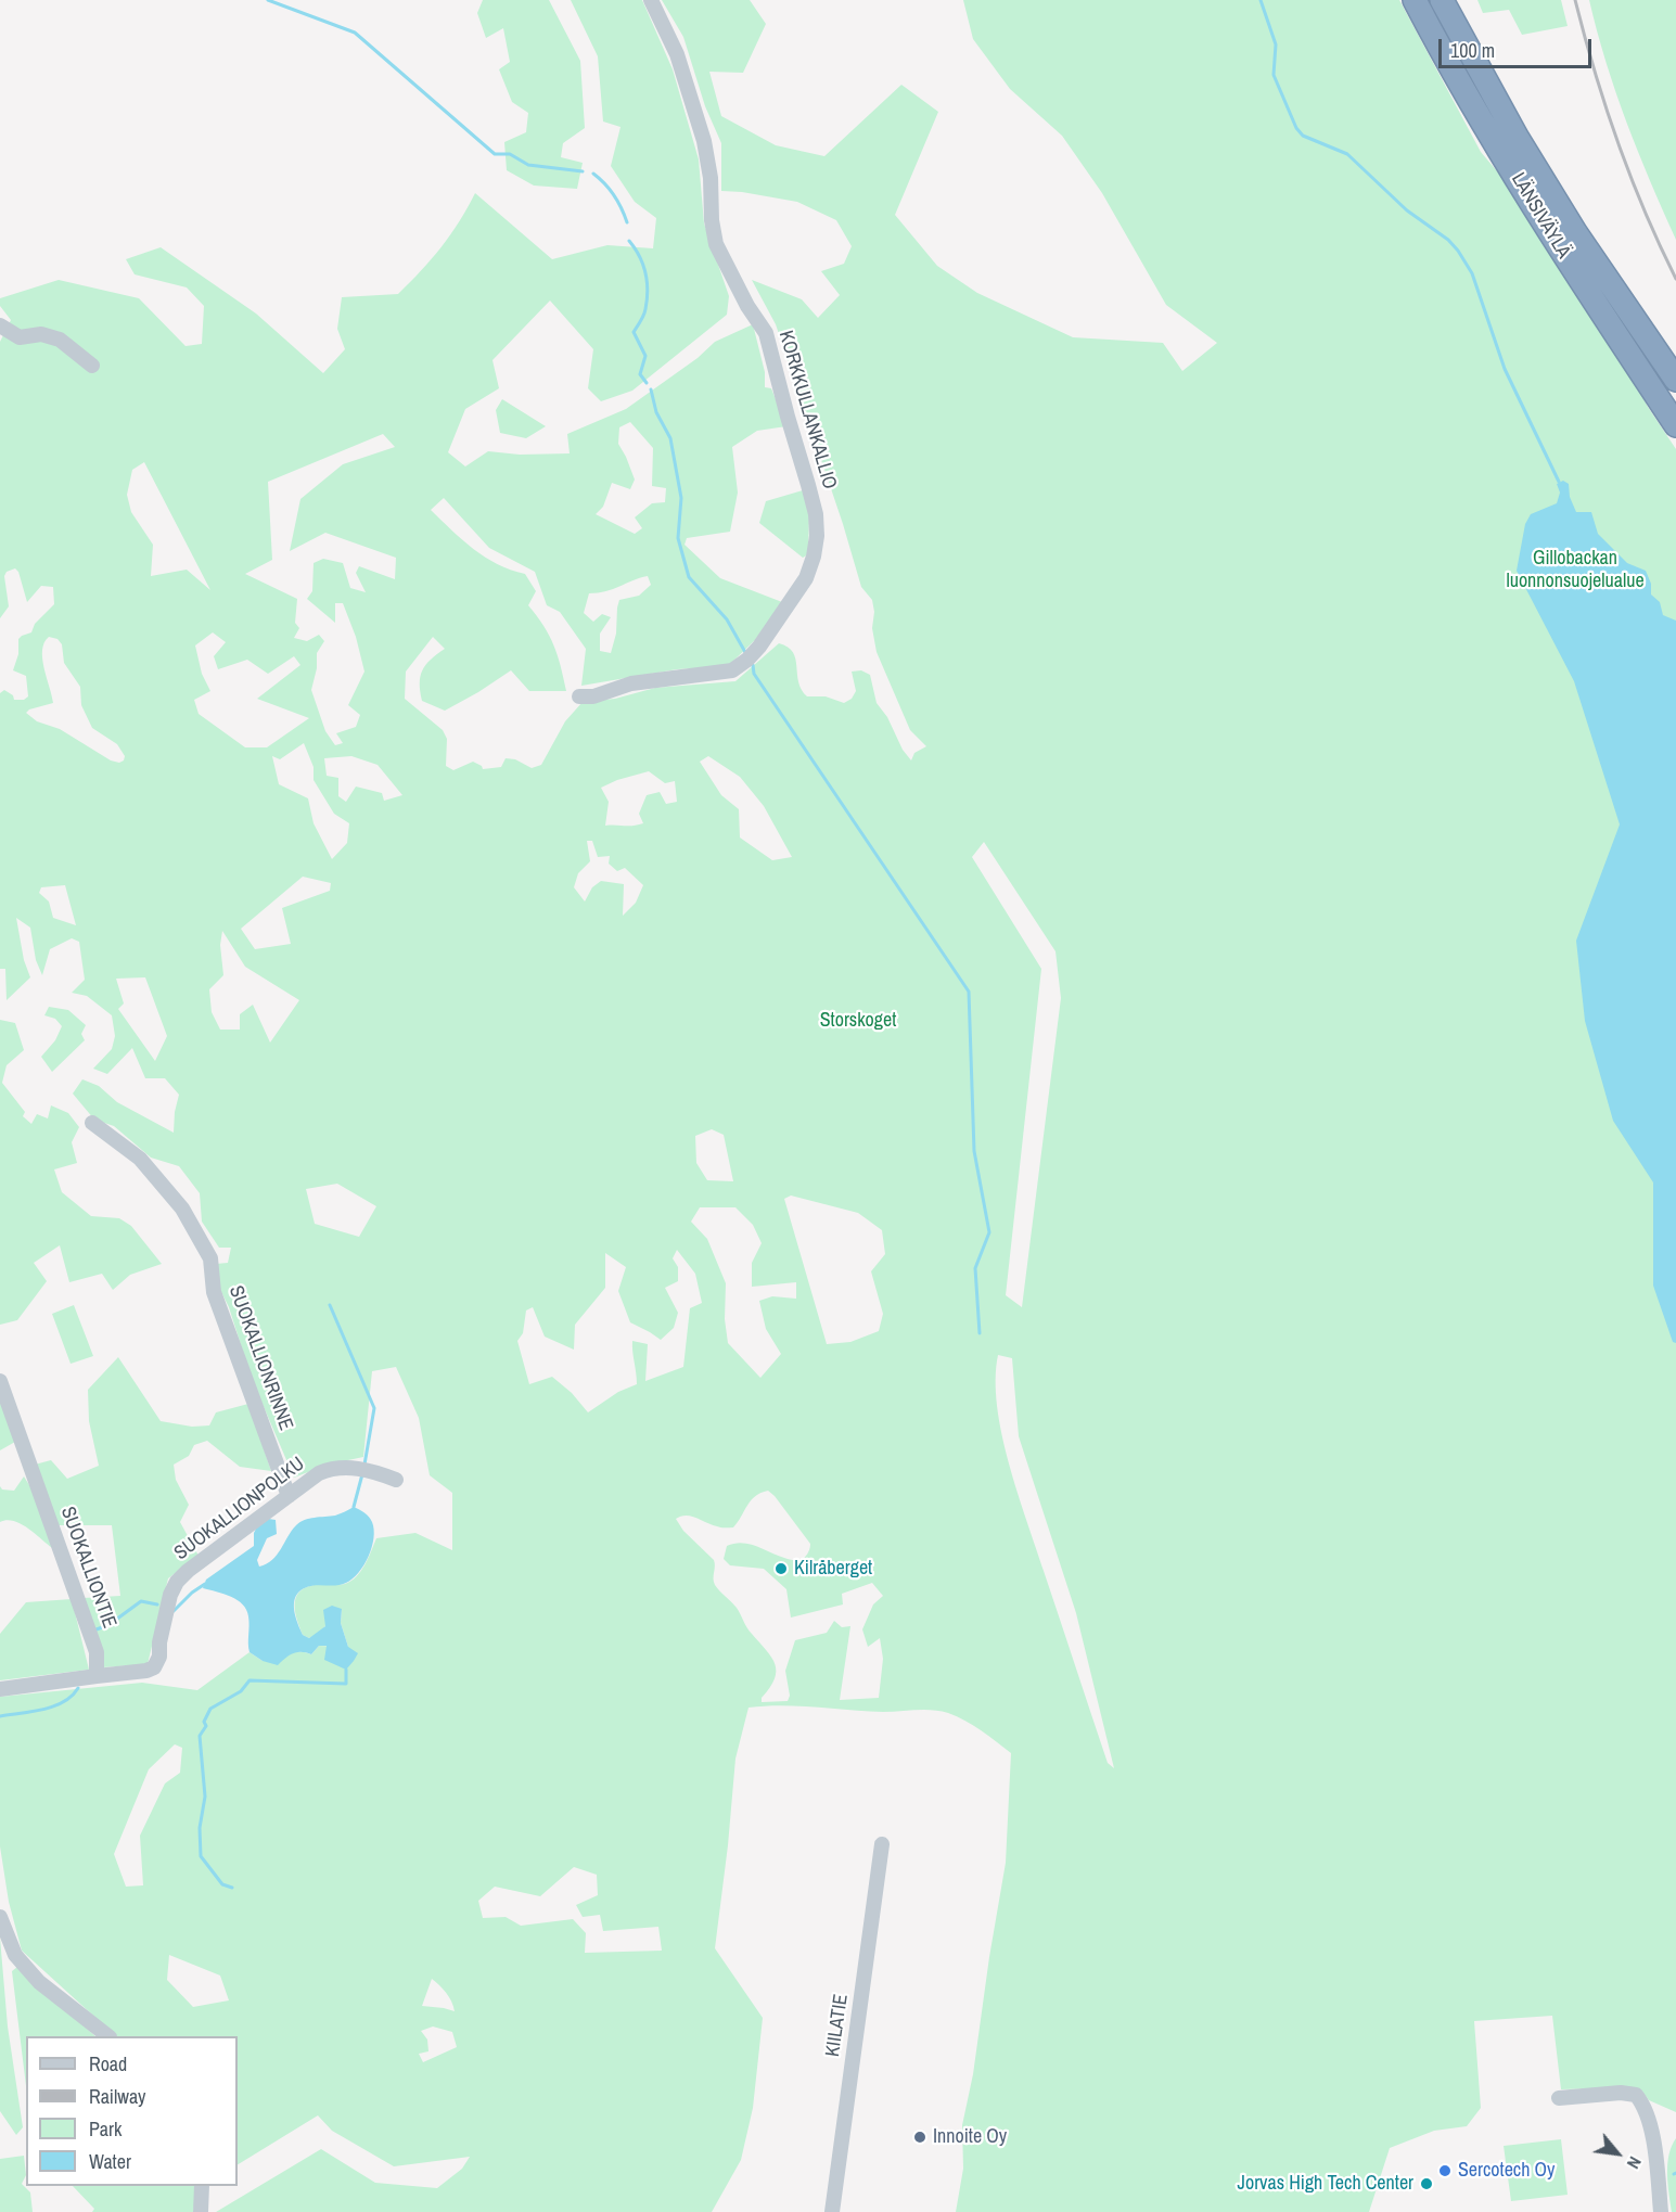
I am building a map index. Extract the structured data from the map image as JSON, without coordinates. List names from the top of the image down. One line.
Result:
{"streets":{"highway":["LÄNSIVÄYLÄ"],"street":["KORKKULLANKALLIO","SUOKALLIONRINNE","SUOKALLIONPOLKU","SUOKALLIONTIE","KIILATIE"]},"crossings":[["SUOKALLIONRINNE","SUOKALLIONPOLKU"],["SUOKALLIONPOLKU","SUOKALLIONTIE"]],"parks":["Gillobackan luonnonsuojelualue","Storskoget"],"places":["Kilråberget","Innoite Oy","Sercotech Oy","Jorvas High Tech Center"],"legend":["Road","Railway","Park","Water"],"scale_bar":"100 m","north":"bottom right"}
